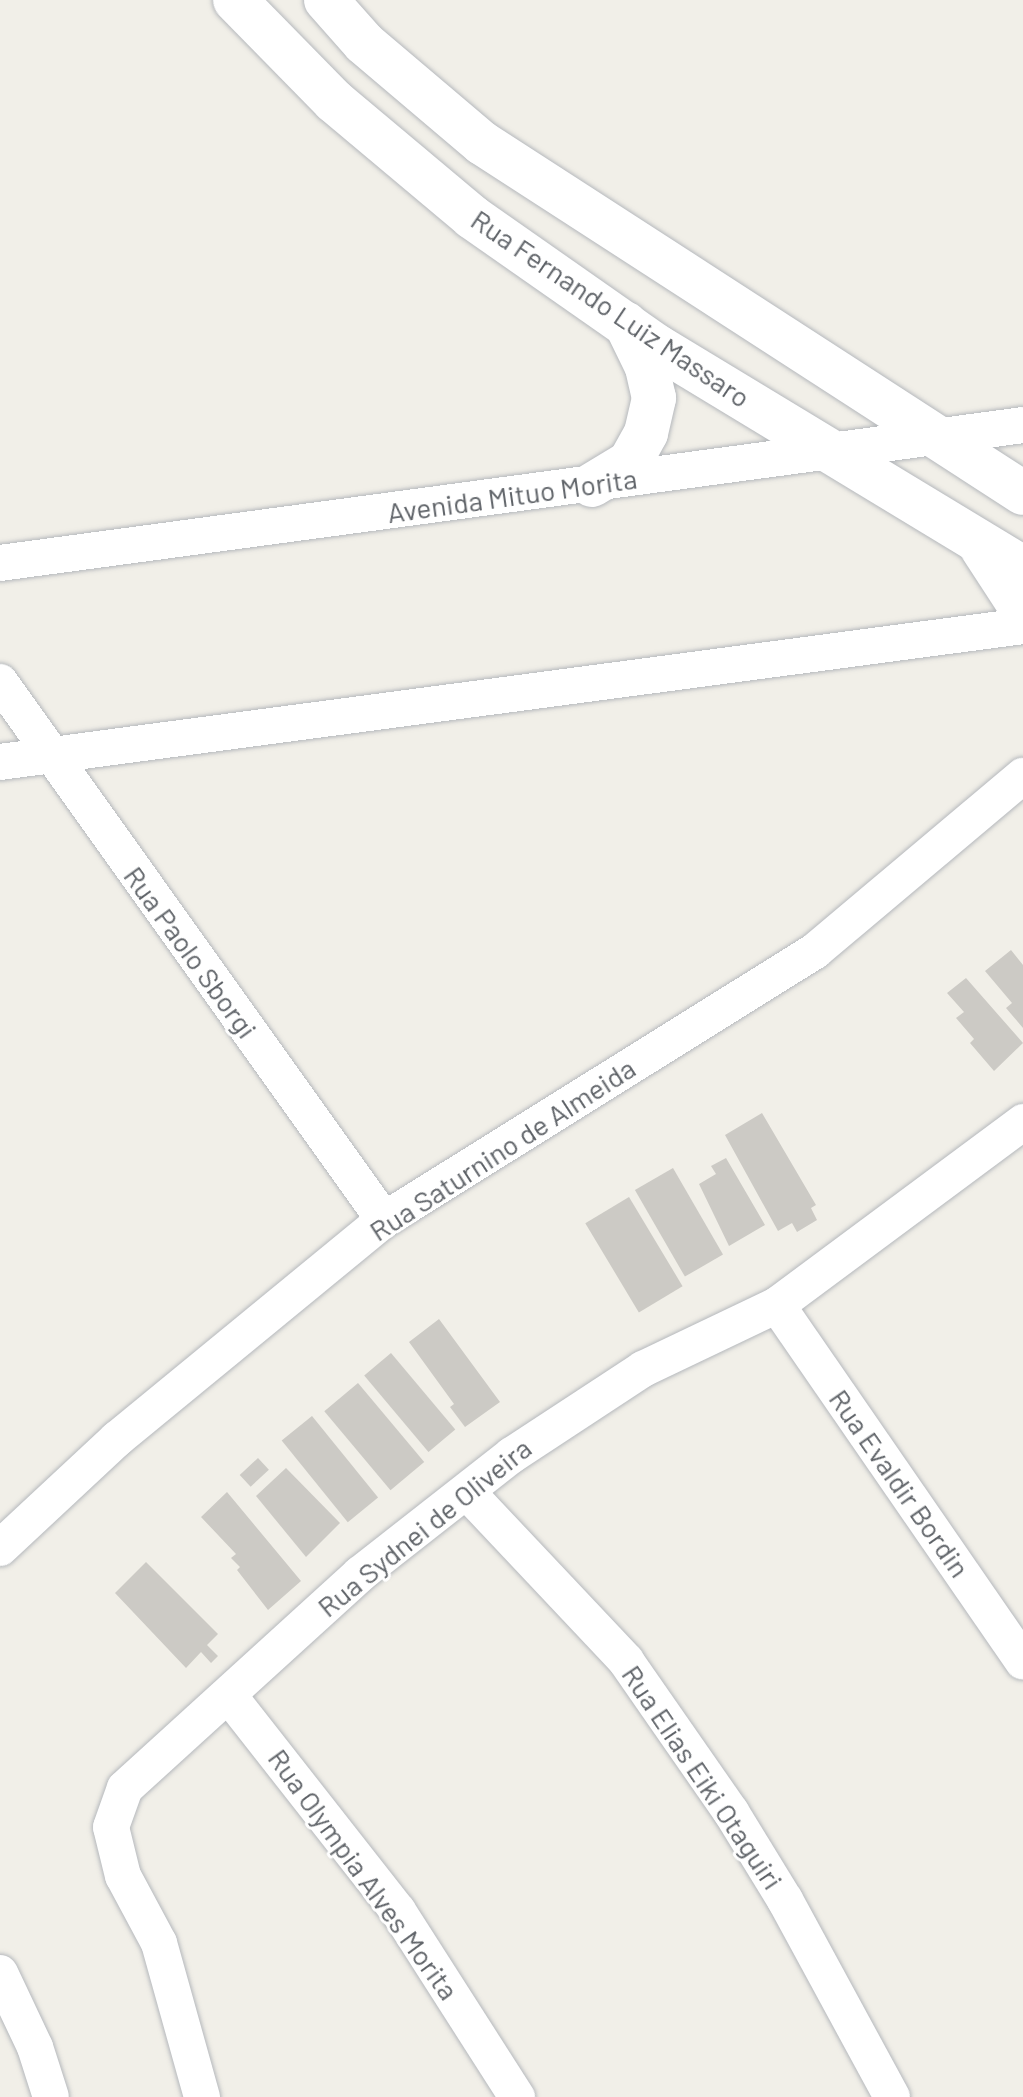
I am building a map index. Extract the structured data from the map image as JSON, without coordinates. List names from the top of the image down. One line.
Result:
{"streets":{"street":["Rua Fernando Luiz Massaro","Avenida Mituo Morita","Rua Paolo Sborgi","Rua Saturnino de Almeida","Rua Evaldir Bordin","Rua Sydnei de Oliveira","Rua Elias Eiki Otaguiri","Rua Olympia Alves Morita"]},"crossings":[["Rua Fernando Luiz Massaro","Avenida Mituo Morita"],["Rua Paolo Sborgi","Rua Saturnino de Almeida"],["Rua Evaldir Bordin","Rua Sydnei de Oliveira"],["Rua Sydnei de Oliveira","Rua Elias Eiki Otaguiri"],["Rua Sydnei de Oliveira","Rua Olympia Alves Morita"]]}
